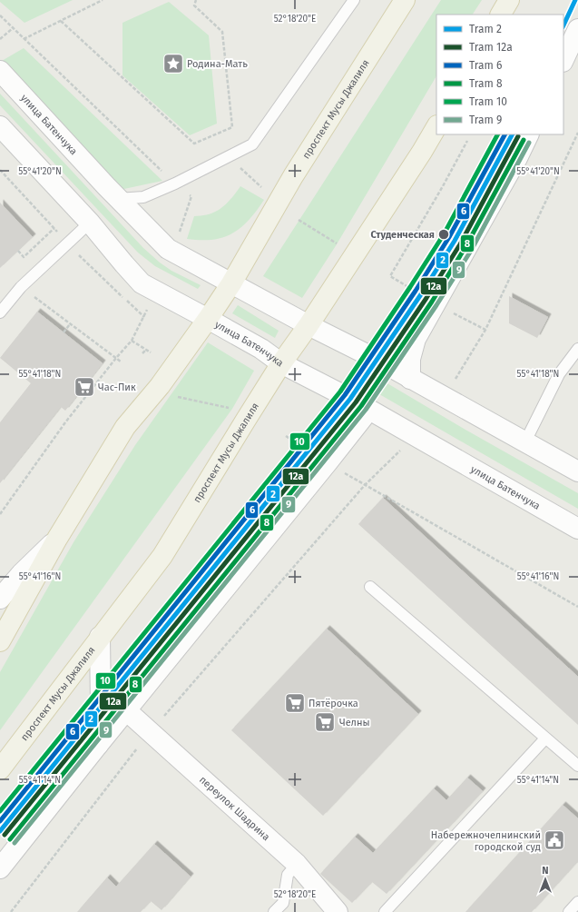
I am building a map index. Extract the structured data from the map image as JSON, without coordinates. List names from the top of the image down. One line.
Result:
{"streets":{"main road":["проспект Мусы Джалиля","улица Батенчука","переулок Шадрина"]},"crossings":[["проспект Мусы Джалиля","улица Батенчука"]],"places":{"place":["Родина-Мать"],"other":["Студенческая"],"supermarket":["Час-Пик","Пятёрочка","Челны"],"public building":["Набережночелнинский городской суд"]},"lines":["tram line 2","tram line 6","tram line 10","tram line 12а","tram line 8","tram line 9"],"legend":["Tram 2","Tram 12а","Tram 6","Tram 8","Tram 10","Tram 9"],"north":"top","coordinates":["52°18'20\"E","55°41'20\"N","55°41'18\"N","55°41'16\"N","55°41'14\"N"]}
